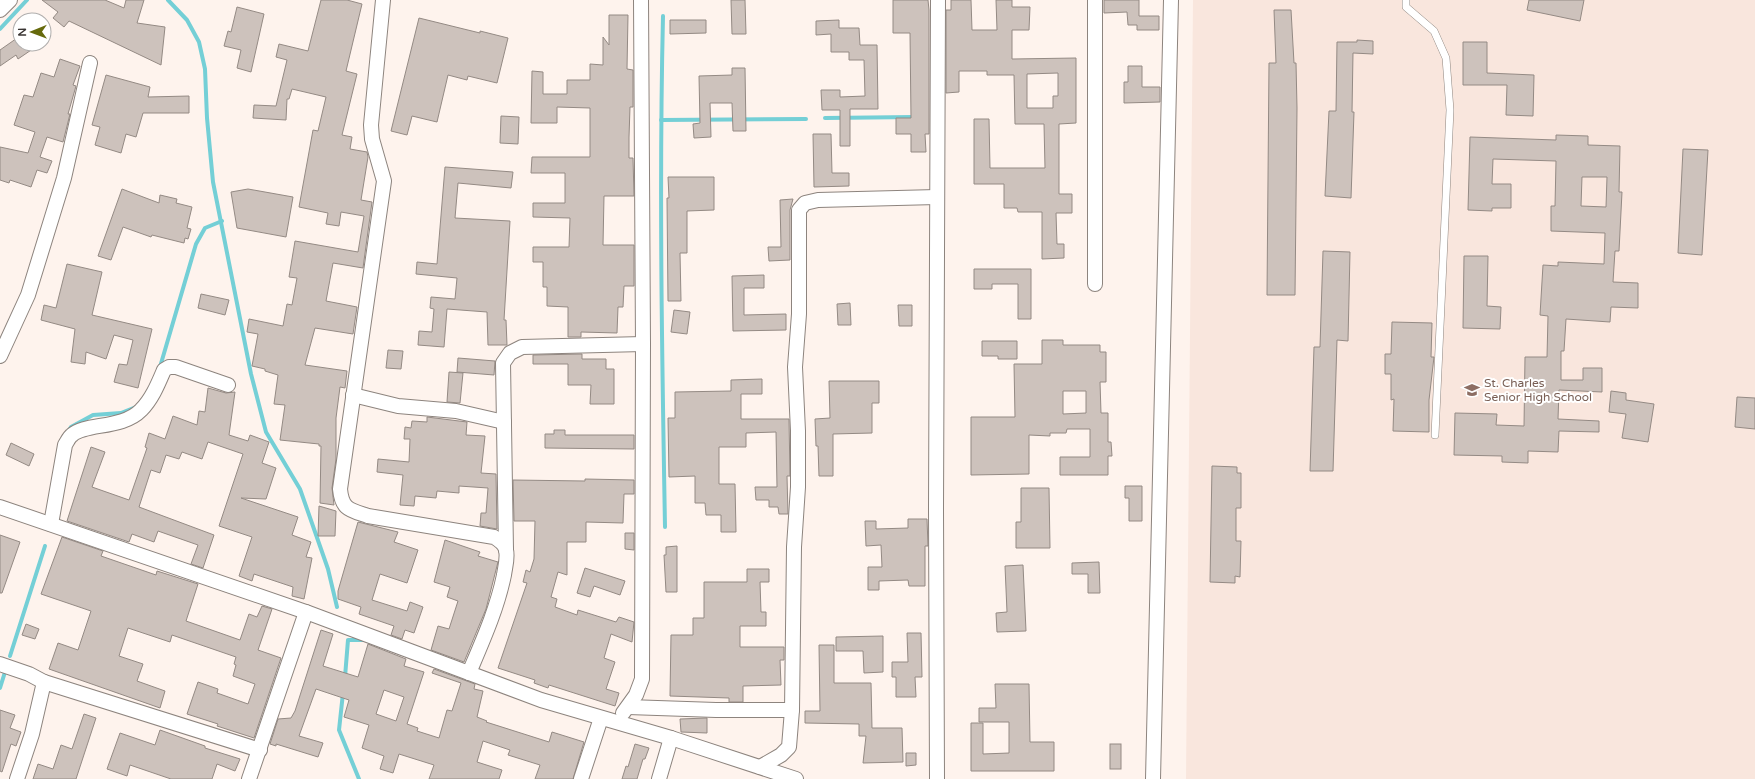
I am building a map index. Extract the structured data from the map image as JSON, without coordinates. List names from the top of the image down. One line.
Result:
{"places":{"school or university":["St. Charles Senior High School"]},"north":"left"}
